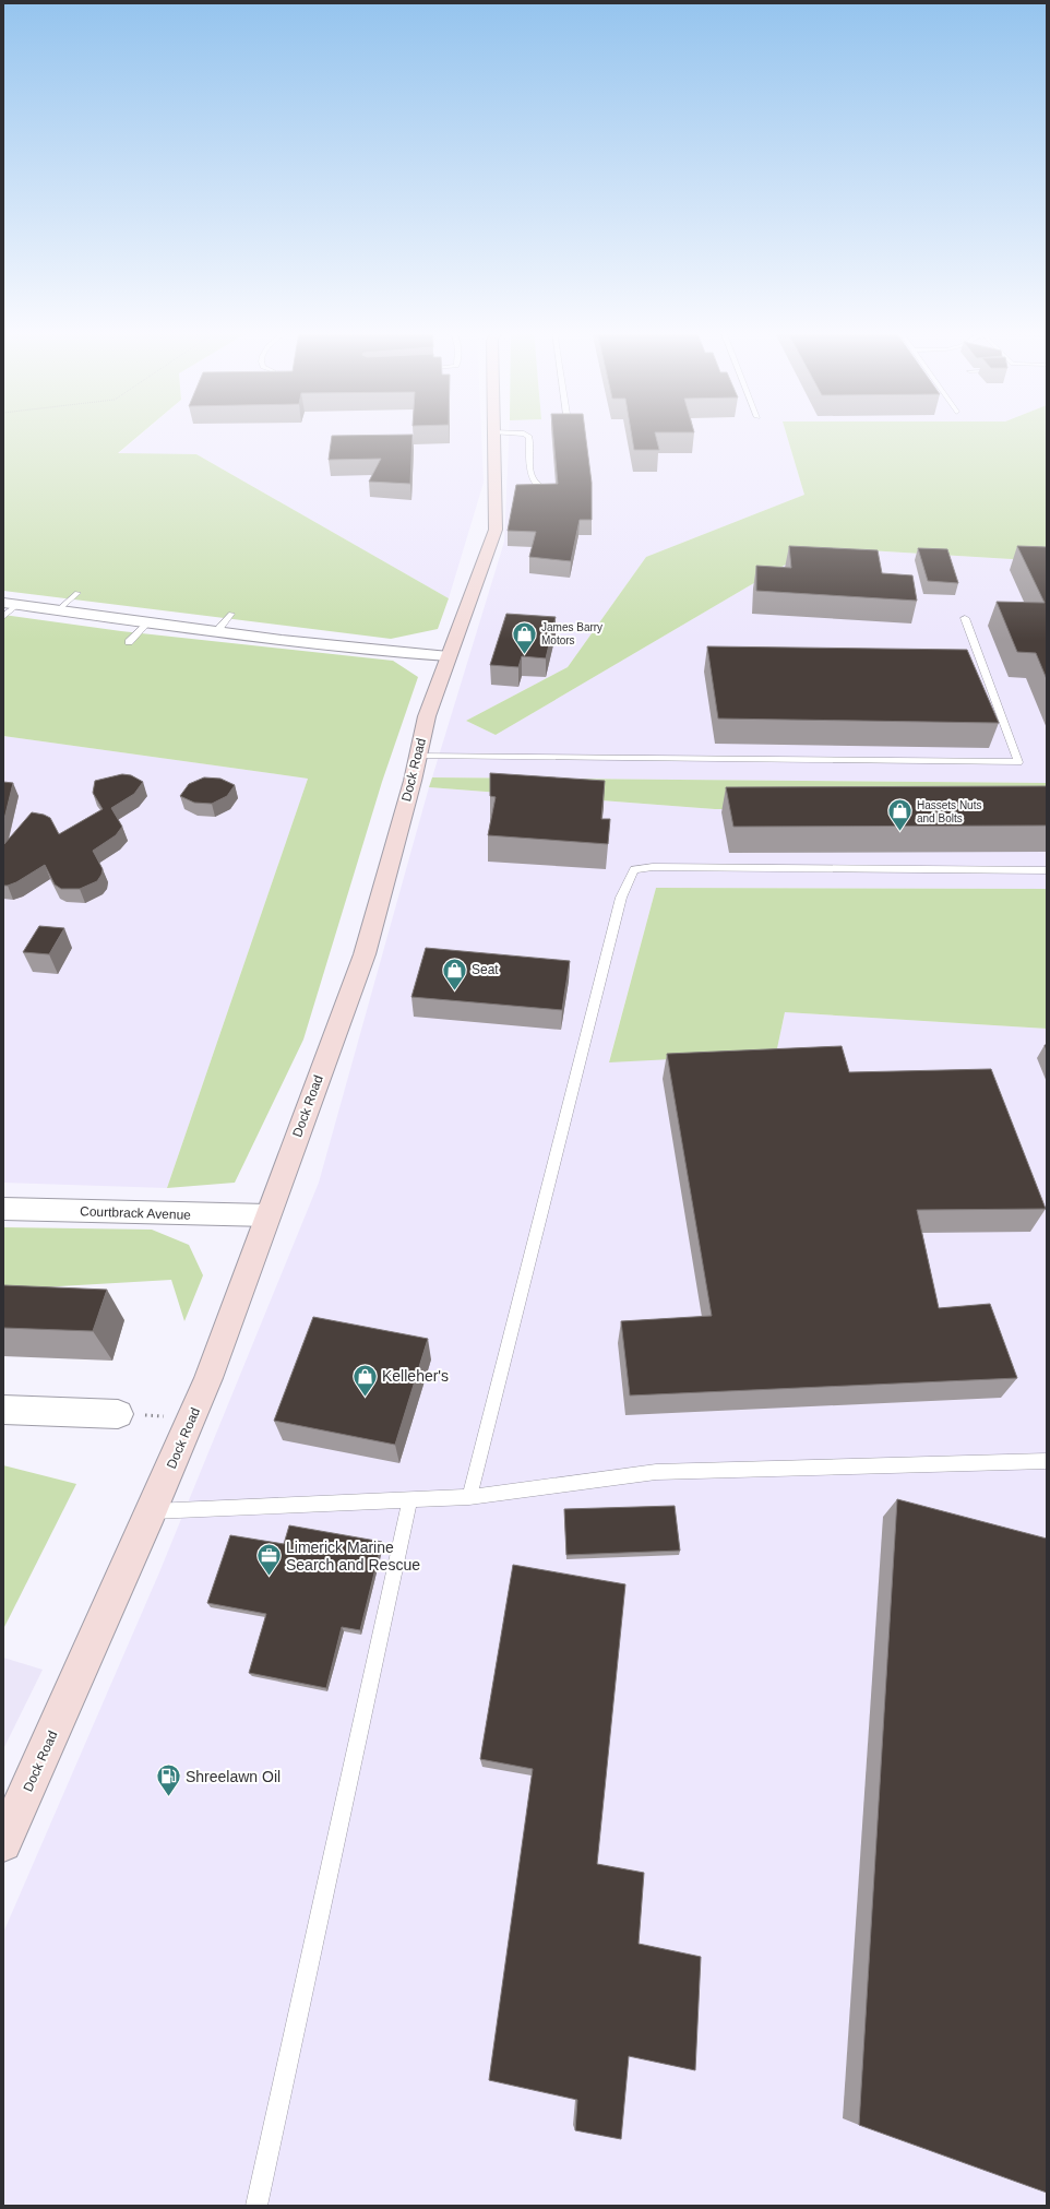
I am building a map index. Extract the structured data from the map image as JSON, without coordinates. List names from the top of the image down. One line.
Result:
{"streets":{"main road":["Dock Road"],"street":["Courtbrack Avenue"]},"crossings":[["Dock Road","Courtbrack Avenue"]],"places":{"shop":["James Barry Motors","Hassets Nuts and Bolts","Seat","Kelleher's"],"office":["Limerick Marine Search and Rescue"],"fuel station":["Shreelawn Oil"]}}
